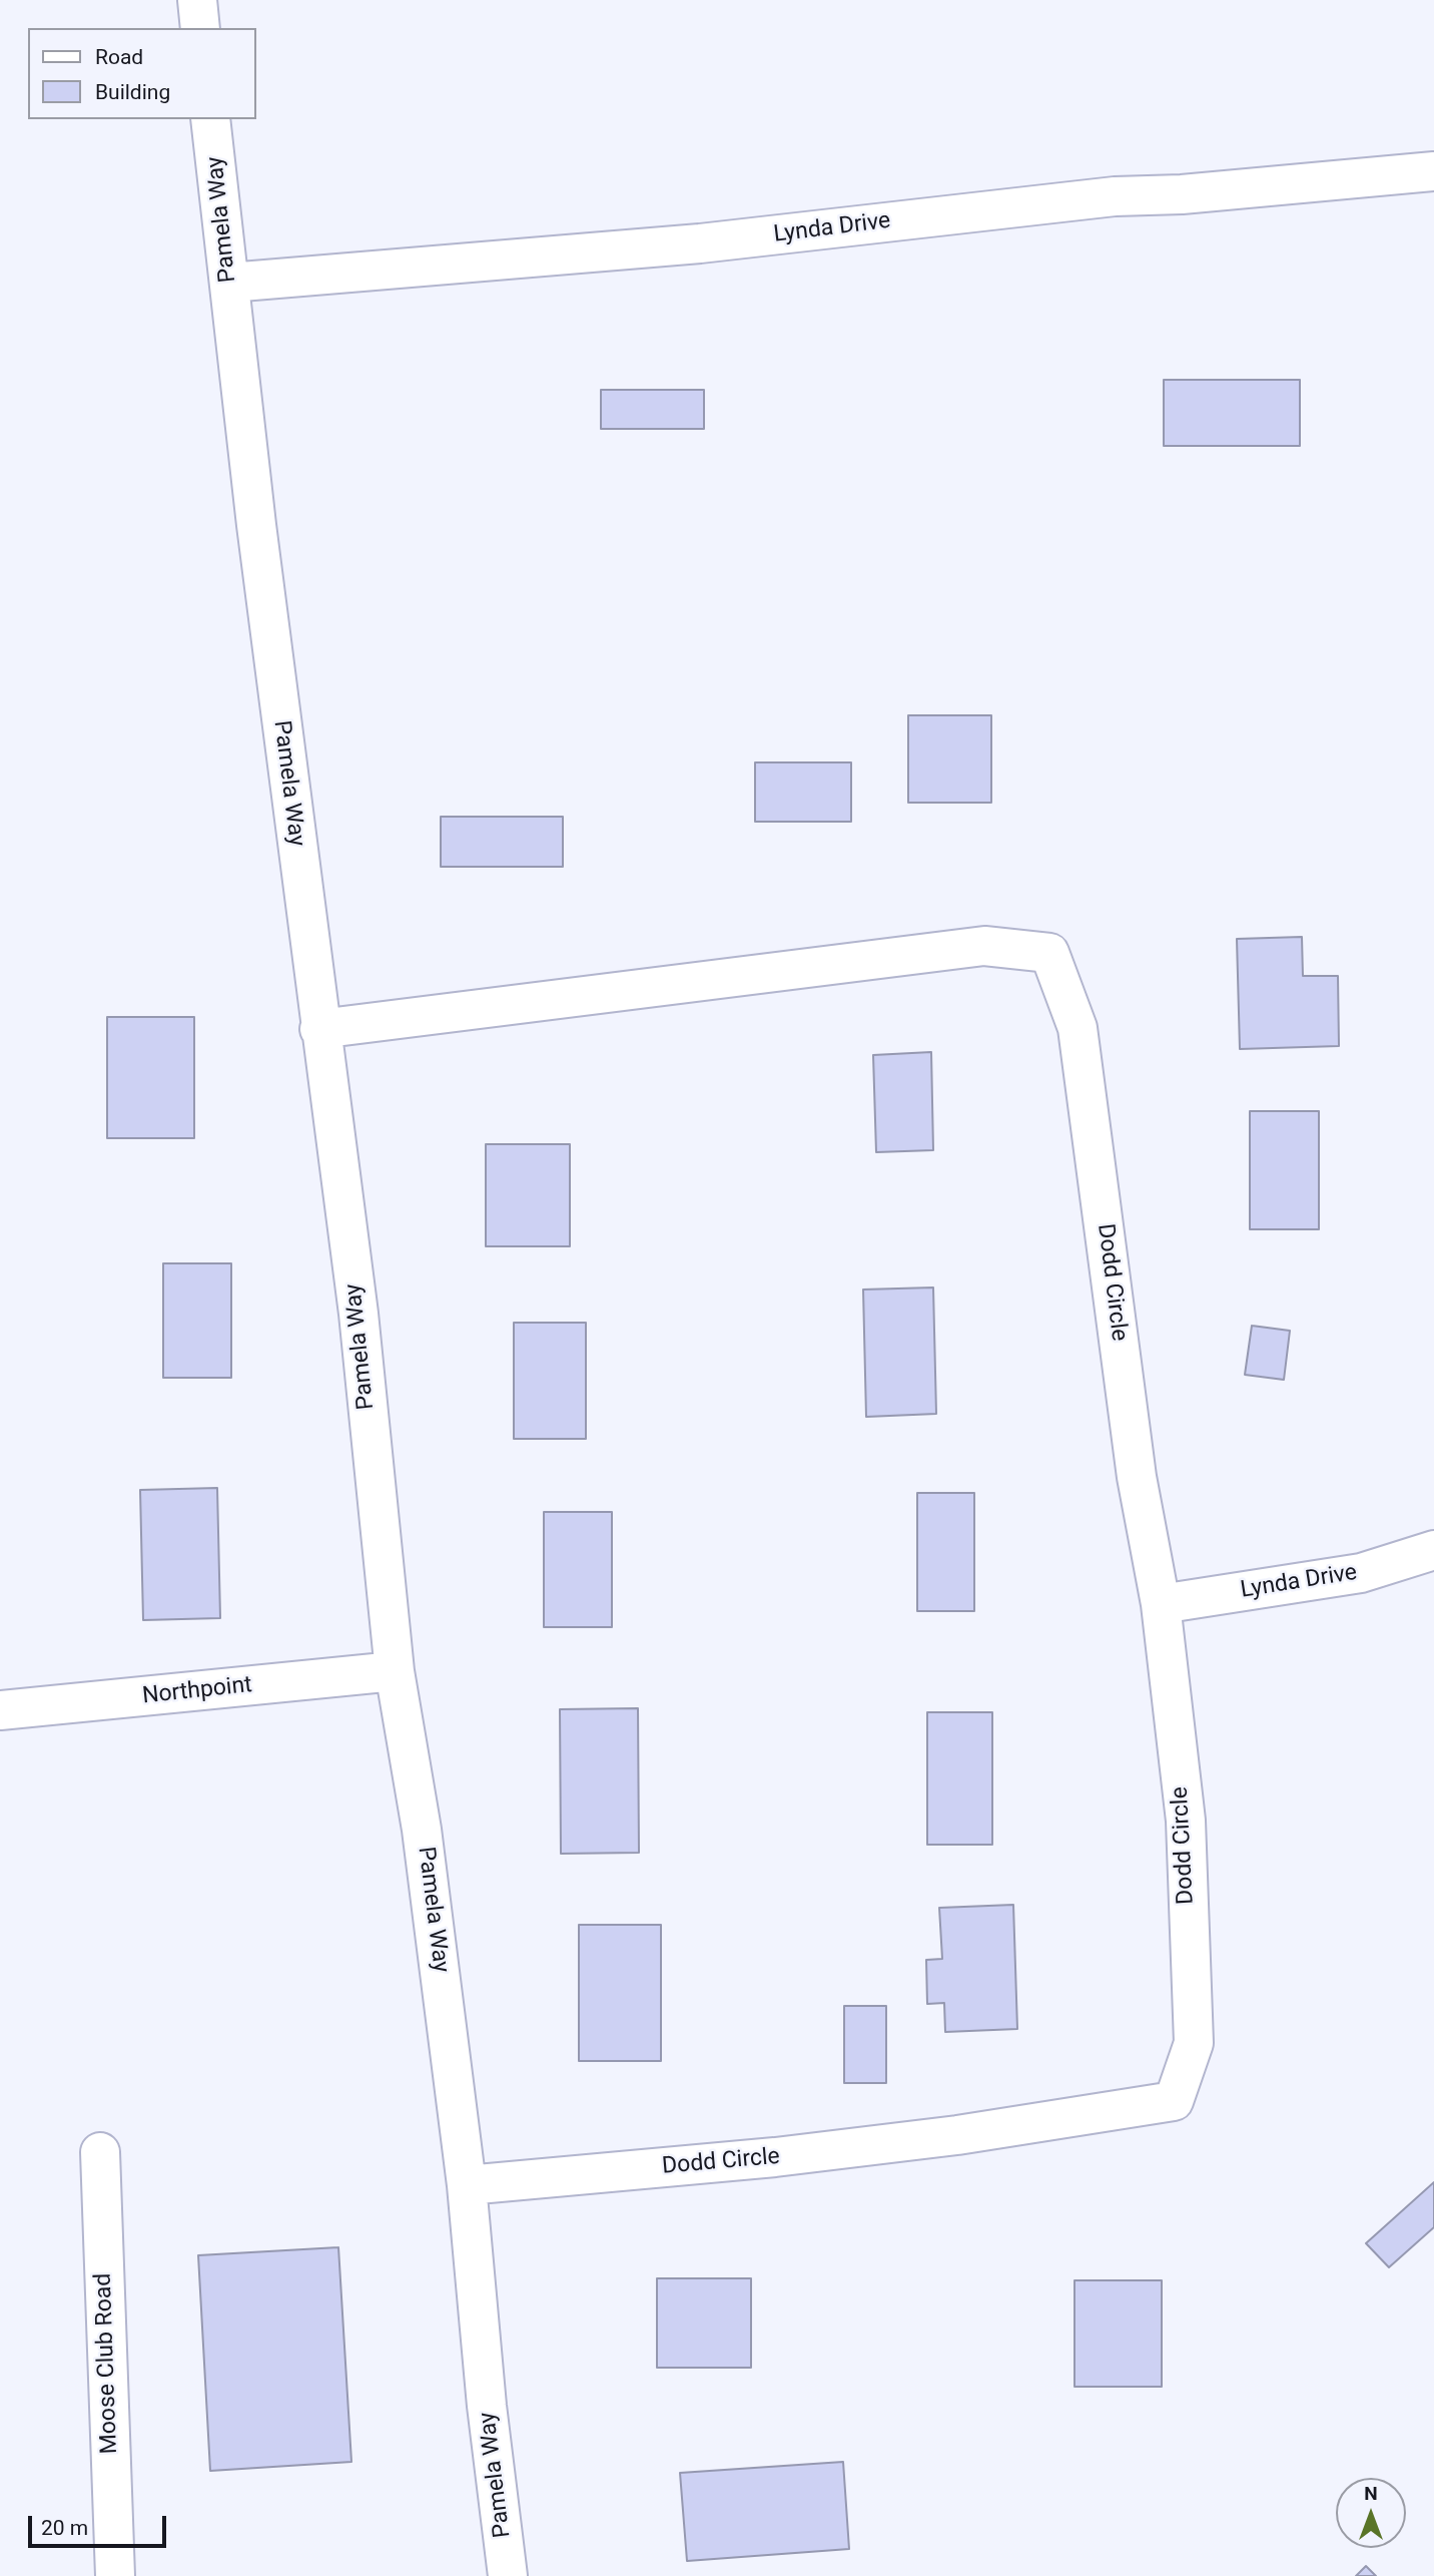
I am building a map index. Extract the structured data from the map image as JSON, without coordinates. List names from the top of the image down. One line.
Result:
{"streets":{"street":["Pamela Way","Lynda Drive","Dodd Circle","Northpoint","Moose Club Road"]},"crossings":[["Pamela Way","Lynda Drive"],["Pamela Way","Dodd Circle"],["Pamela Way","Northpoint"],["Lynda Drive","Dodd Circle"]],"legend":["Road","Building"],"scale_bar":"20 m","north":"top"}
